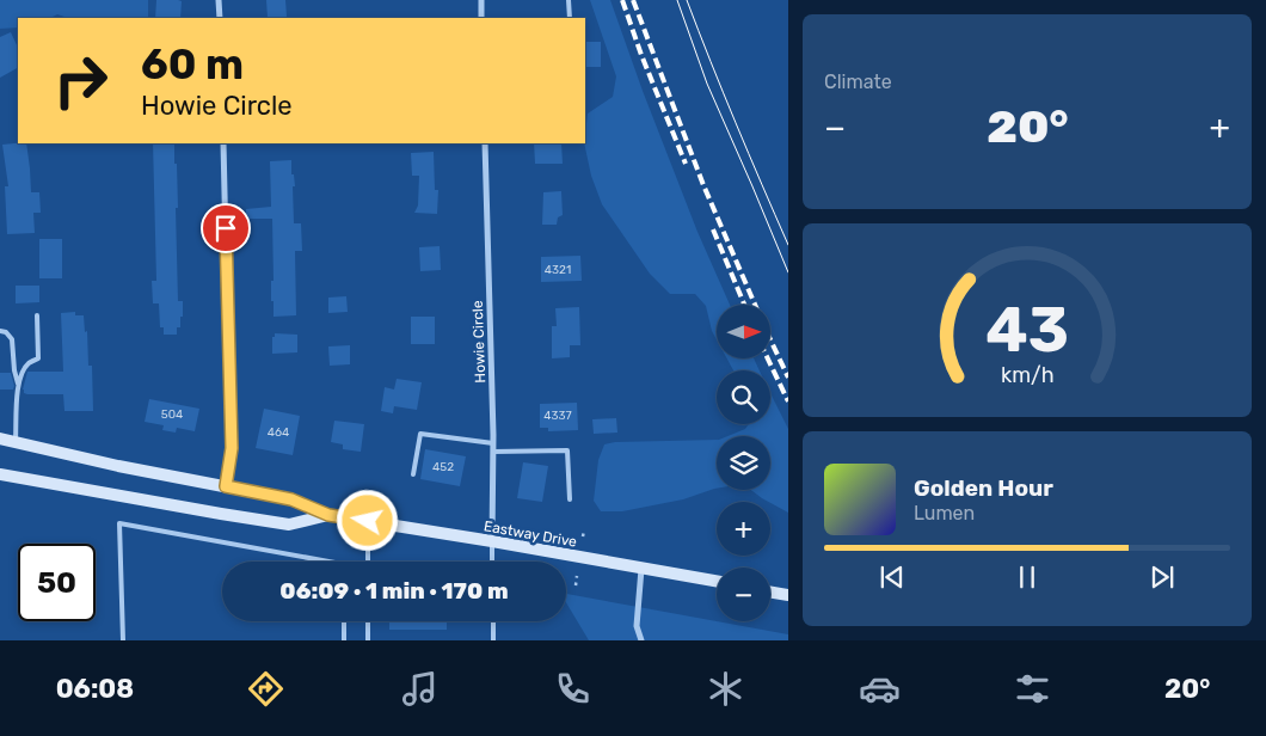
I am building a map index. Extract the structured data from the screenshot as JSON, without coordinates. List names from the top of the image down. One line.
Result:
{"streets":{"main road":["Eastway Drive"],"street":["Howie Circle"]},"crossings":[["Howie Circle","Eastway Drive"]],"house_numbers":["4321","504","4337","464","452"],"north":"right","page":{"tile":"Climate","turn":["60 m","Howie Circle"],"heat":["−","20°","+"],"map_buttons":["+","−"],"song":["Golden Hour","Lumen"],"limit":"50","trip":"06:09 · 1 min · 170 m","tabs":["06:08","20°"],"gauge":["43","km/h"]}}
